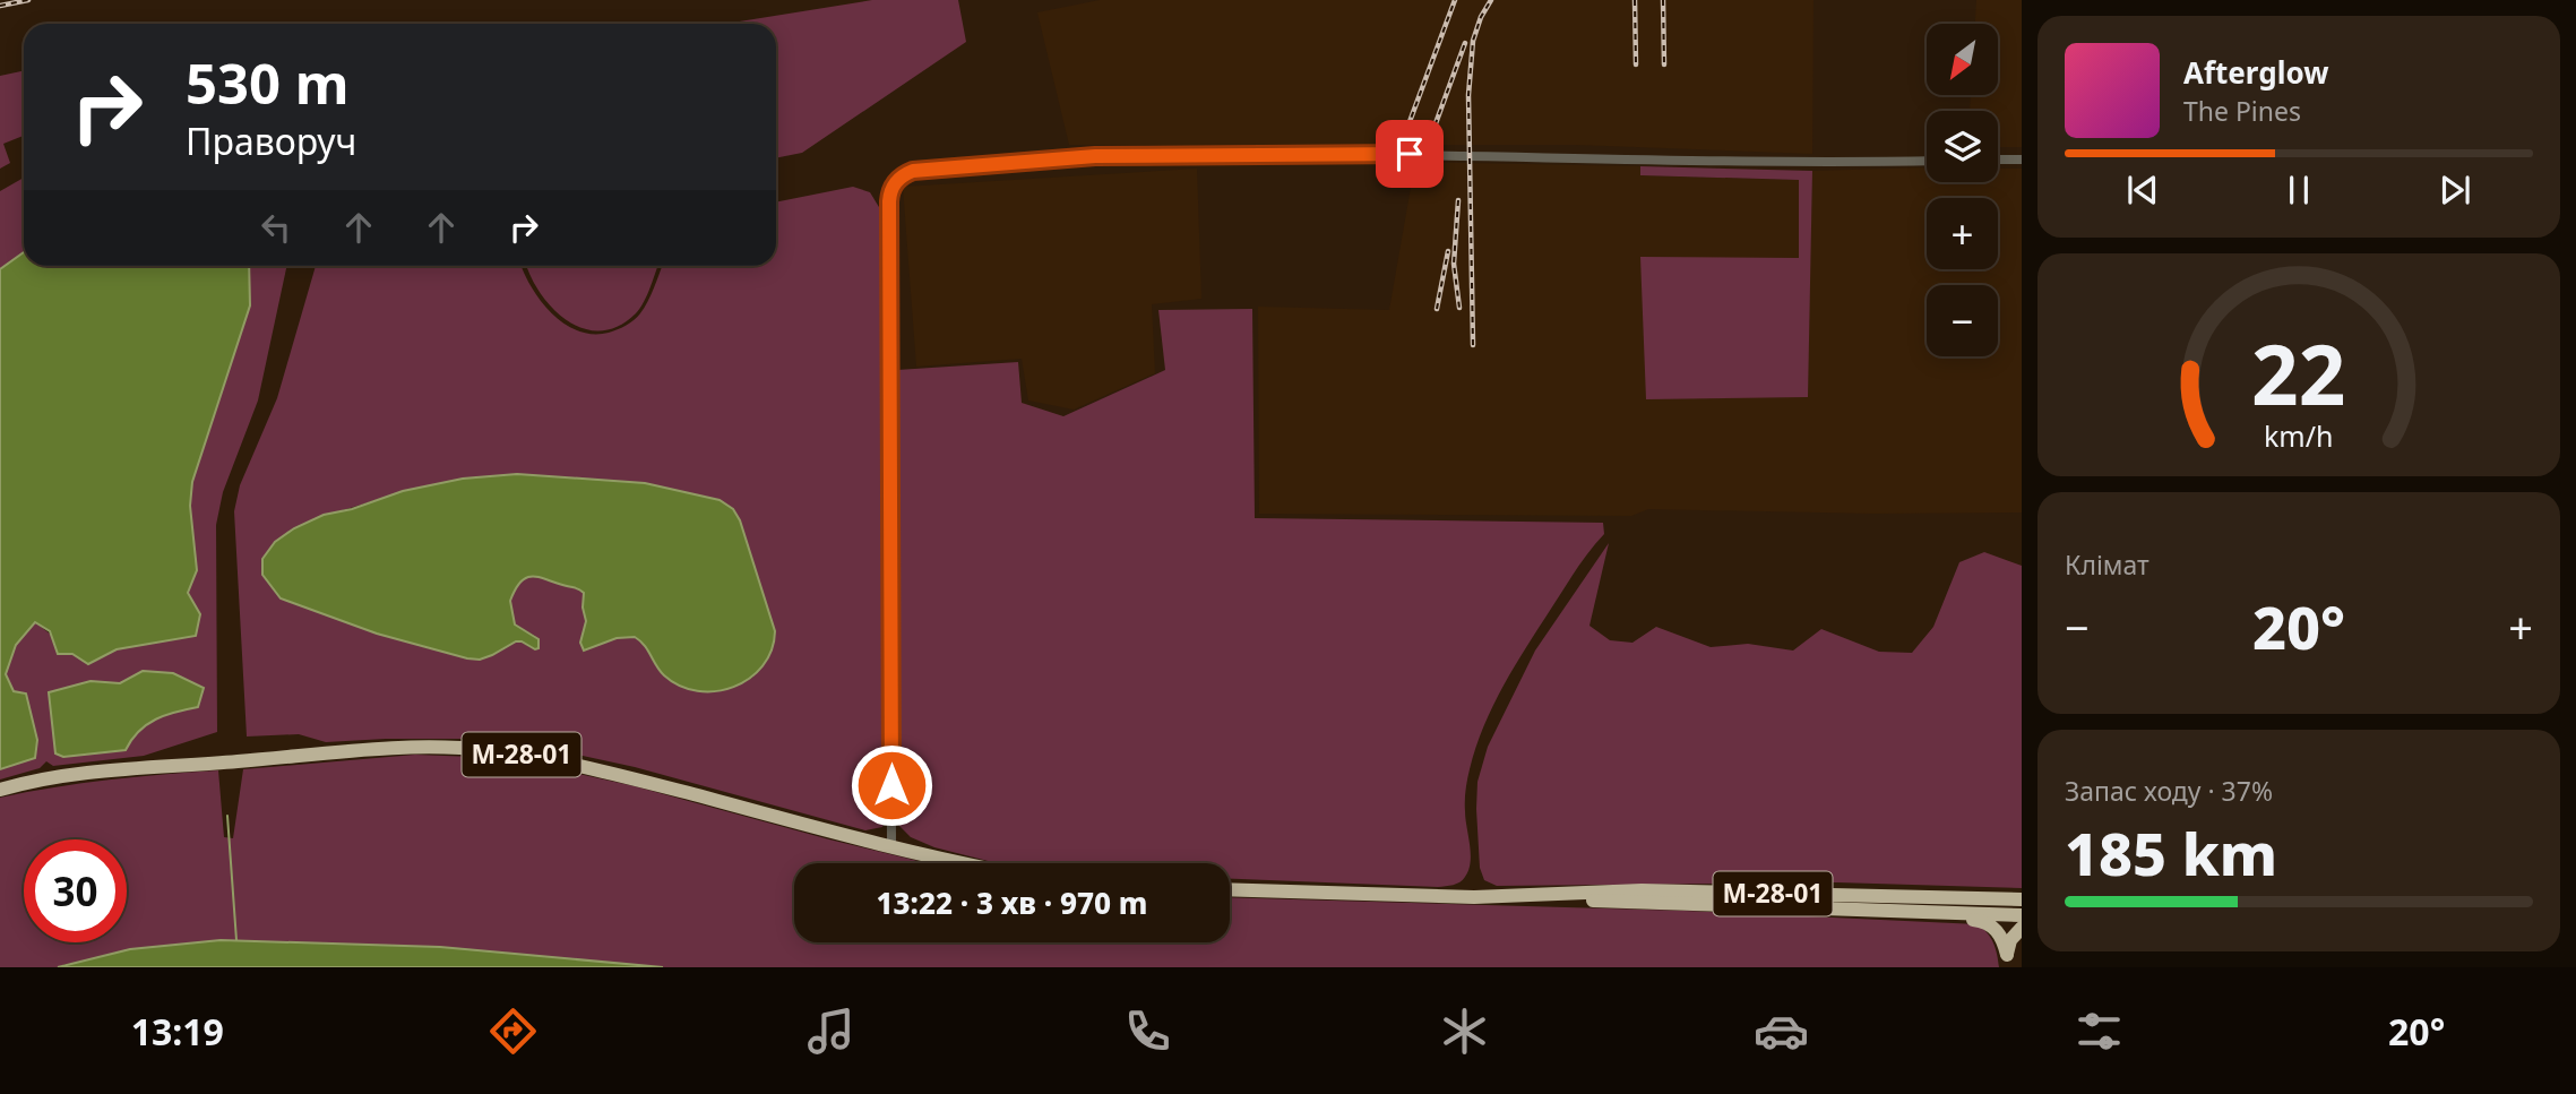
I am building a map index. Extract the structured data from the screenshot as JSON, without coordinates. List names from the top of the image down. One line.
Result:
{"streets":{"highway":["М-28-01"]},"north":"bottom left","page":{"map_buttons":["+","−"],"turn":["530 m","Праворуч"],"song":["Afterglow","The Pines"],"tile":["Клімат",["Запас ходу · 37%","185 km"]],"heat":["−","20°","+"],"limit":"30","trip":"13:22 · 3 хв · 970 m","tabs":["13:19","20°"],"gauge":["22","km/h"]}}
